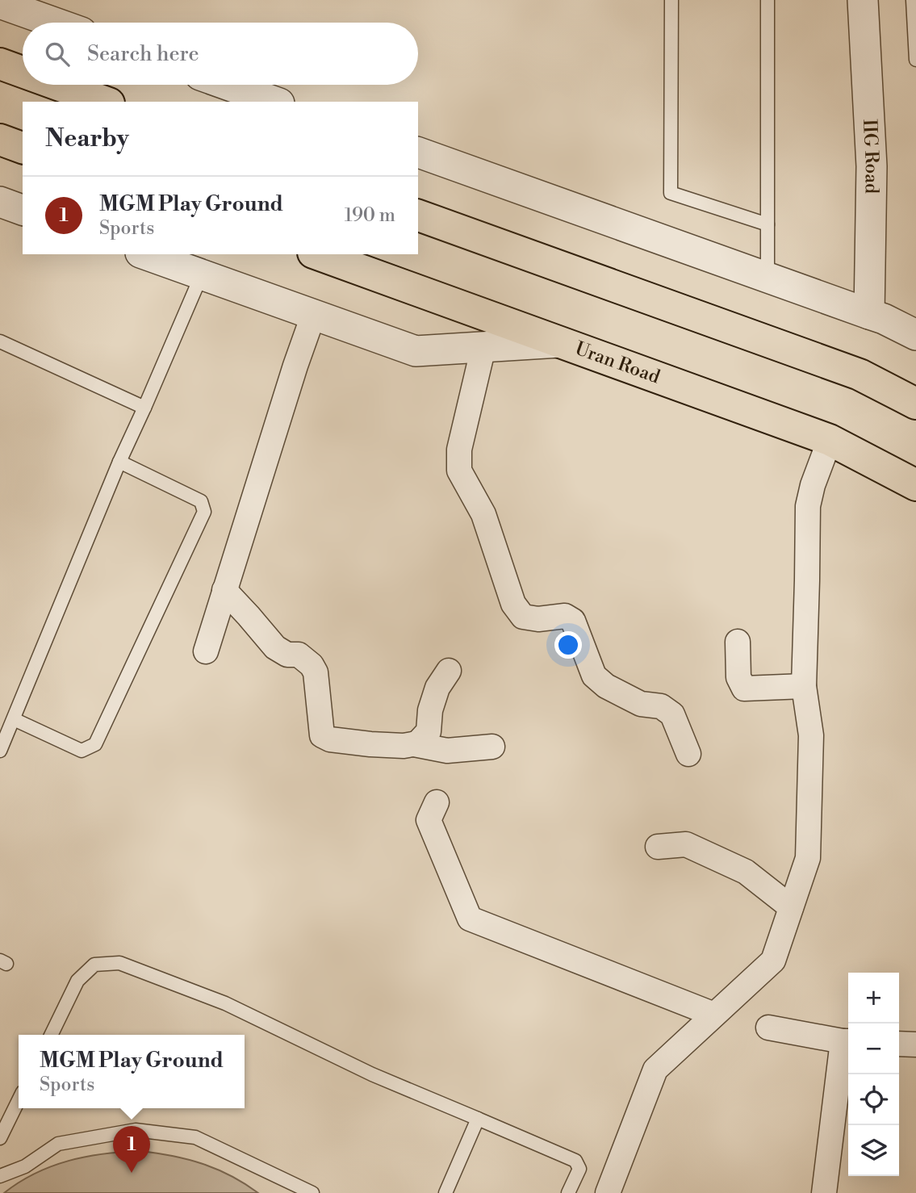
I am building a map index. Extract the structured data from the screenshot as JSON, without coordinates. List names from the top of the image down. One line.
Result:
{"streets":{"highway":["Uran Road"],"street":["IIG Road"]},"page":{"search":"Search here","heading":"Nearby","list":[{"mark":"1","name":"MGM Play Ground","note":"Sports","value":"190 m"}],"map_buttons":["+","−"],"popup":["MGM Play Ground","Sports"],"pins":"1"}}
